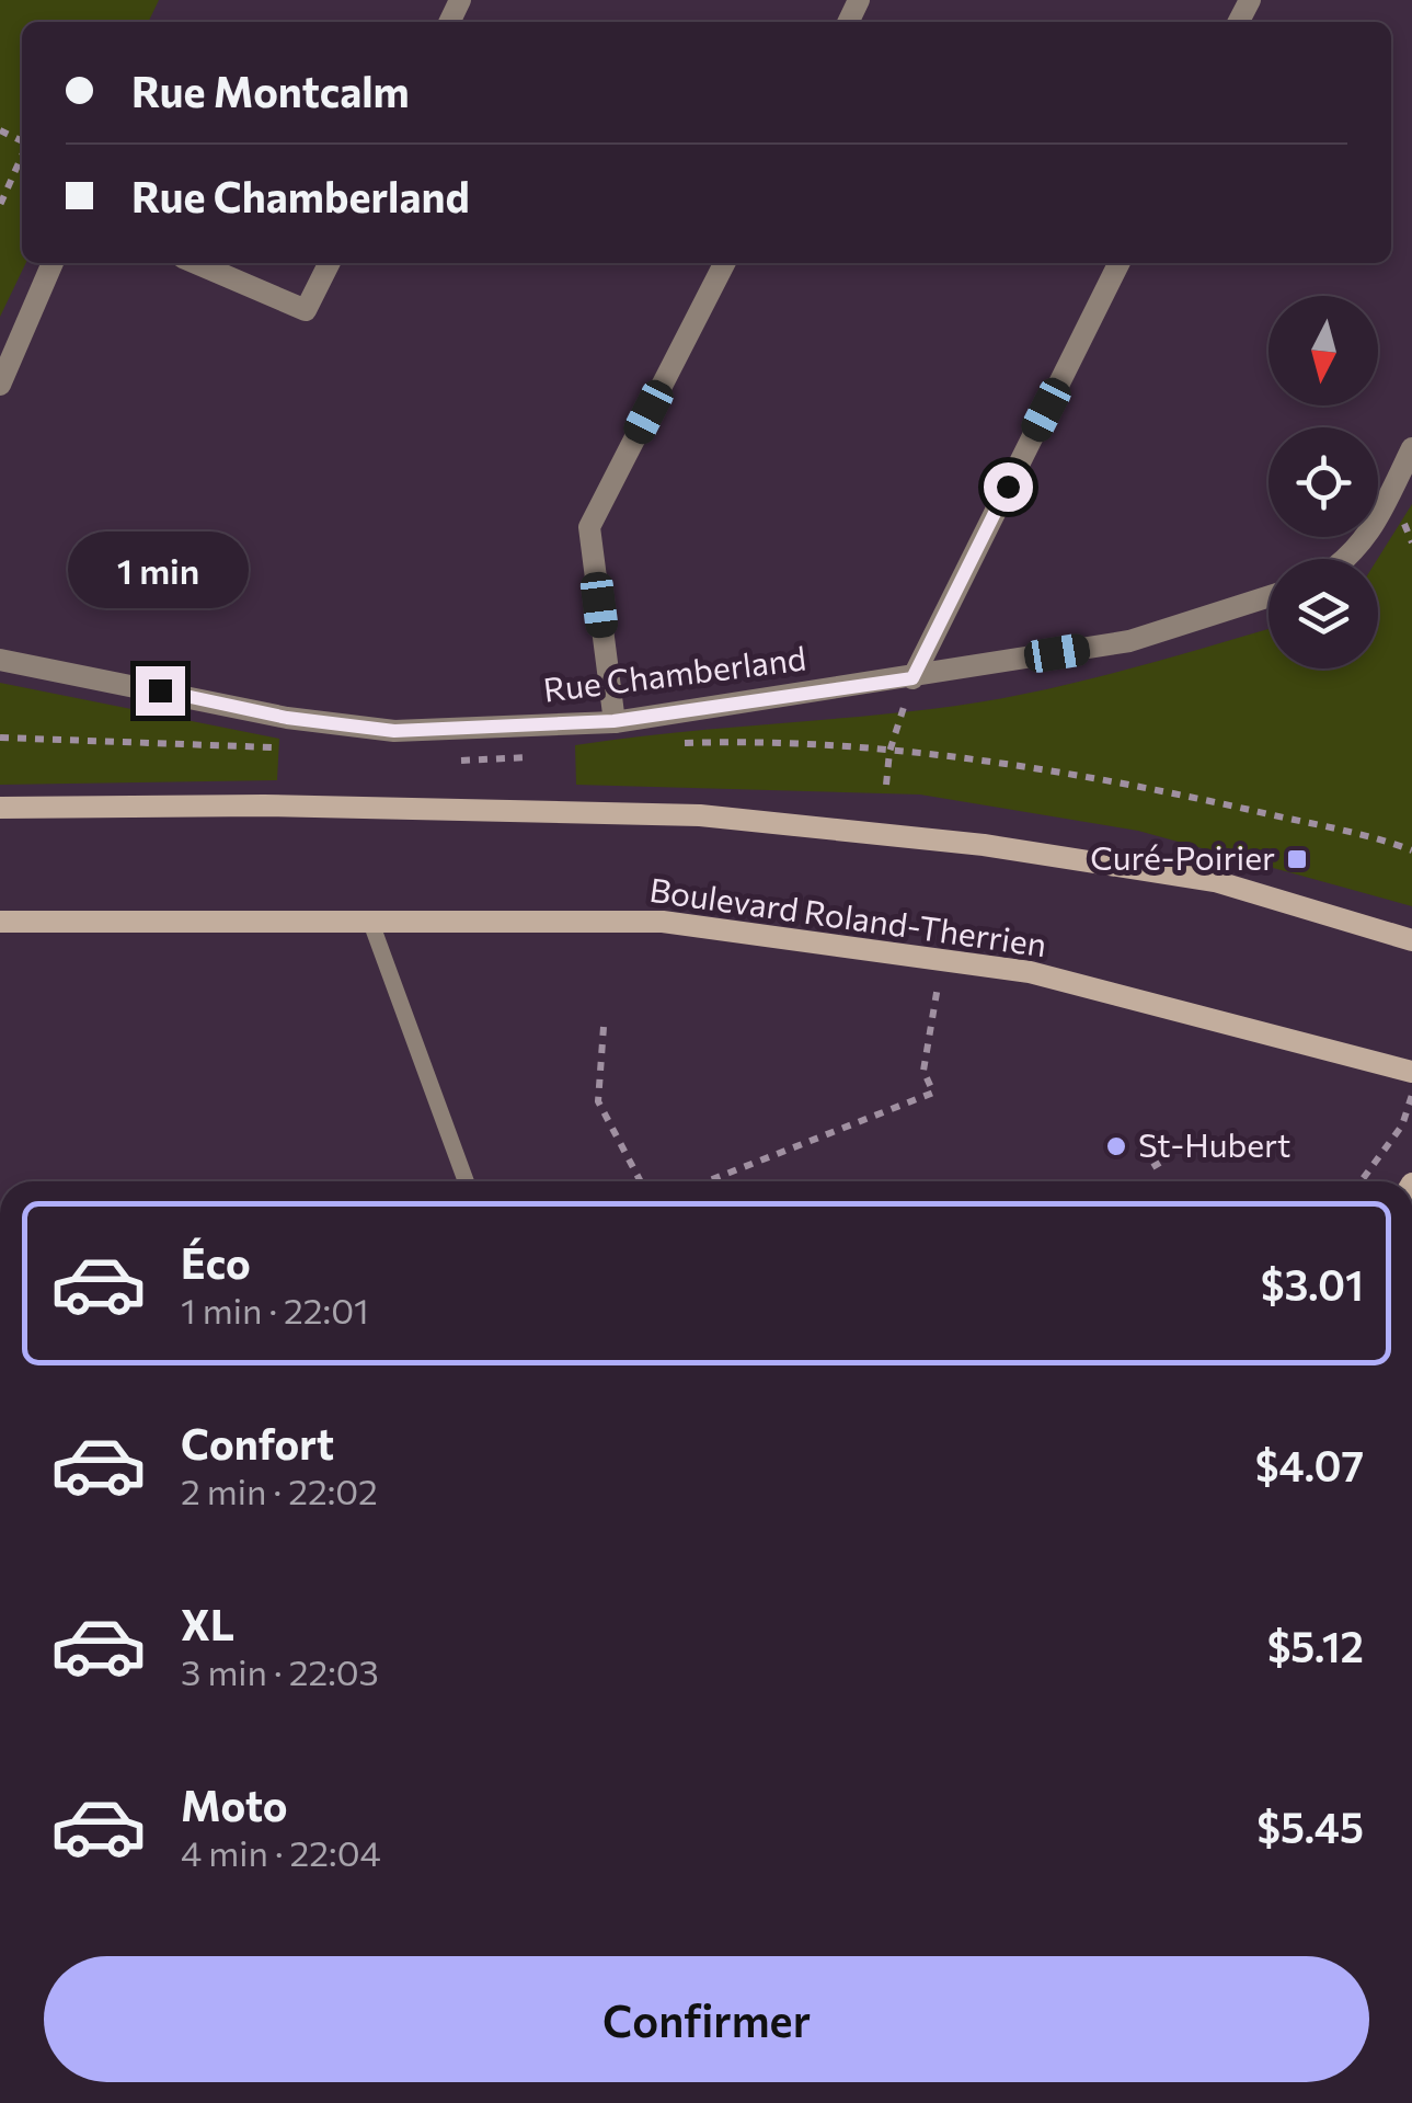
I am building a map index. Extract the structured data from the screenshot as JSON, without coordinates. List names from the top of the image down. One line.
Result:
{"streets":{"main road":["Boulevard Roland-Therrien"],"street":["Rue Chamberland"]},"places":{"transit":["Curé-Poirier"],"other":["St-Hubert"]},"north":"bottom","page":{"banner":["Rue Montcalm","Rue Chamberland"],"bubble":"1 min","list":[{"name":"Éco","note":"1 min · 22:01","value":"$3.01"},{"name":"Confort","note":"2 min · 22:02","value":"$4.07"},{"name":"XL","note":"3 min · 22:03","value":"$5.12"},{"name":"Moto","note":"4 min · 22:04","value":"$5.45"}],"buttons":"Confirmer"}}
